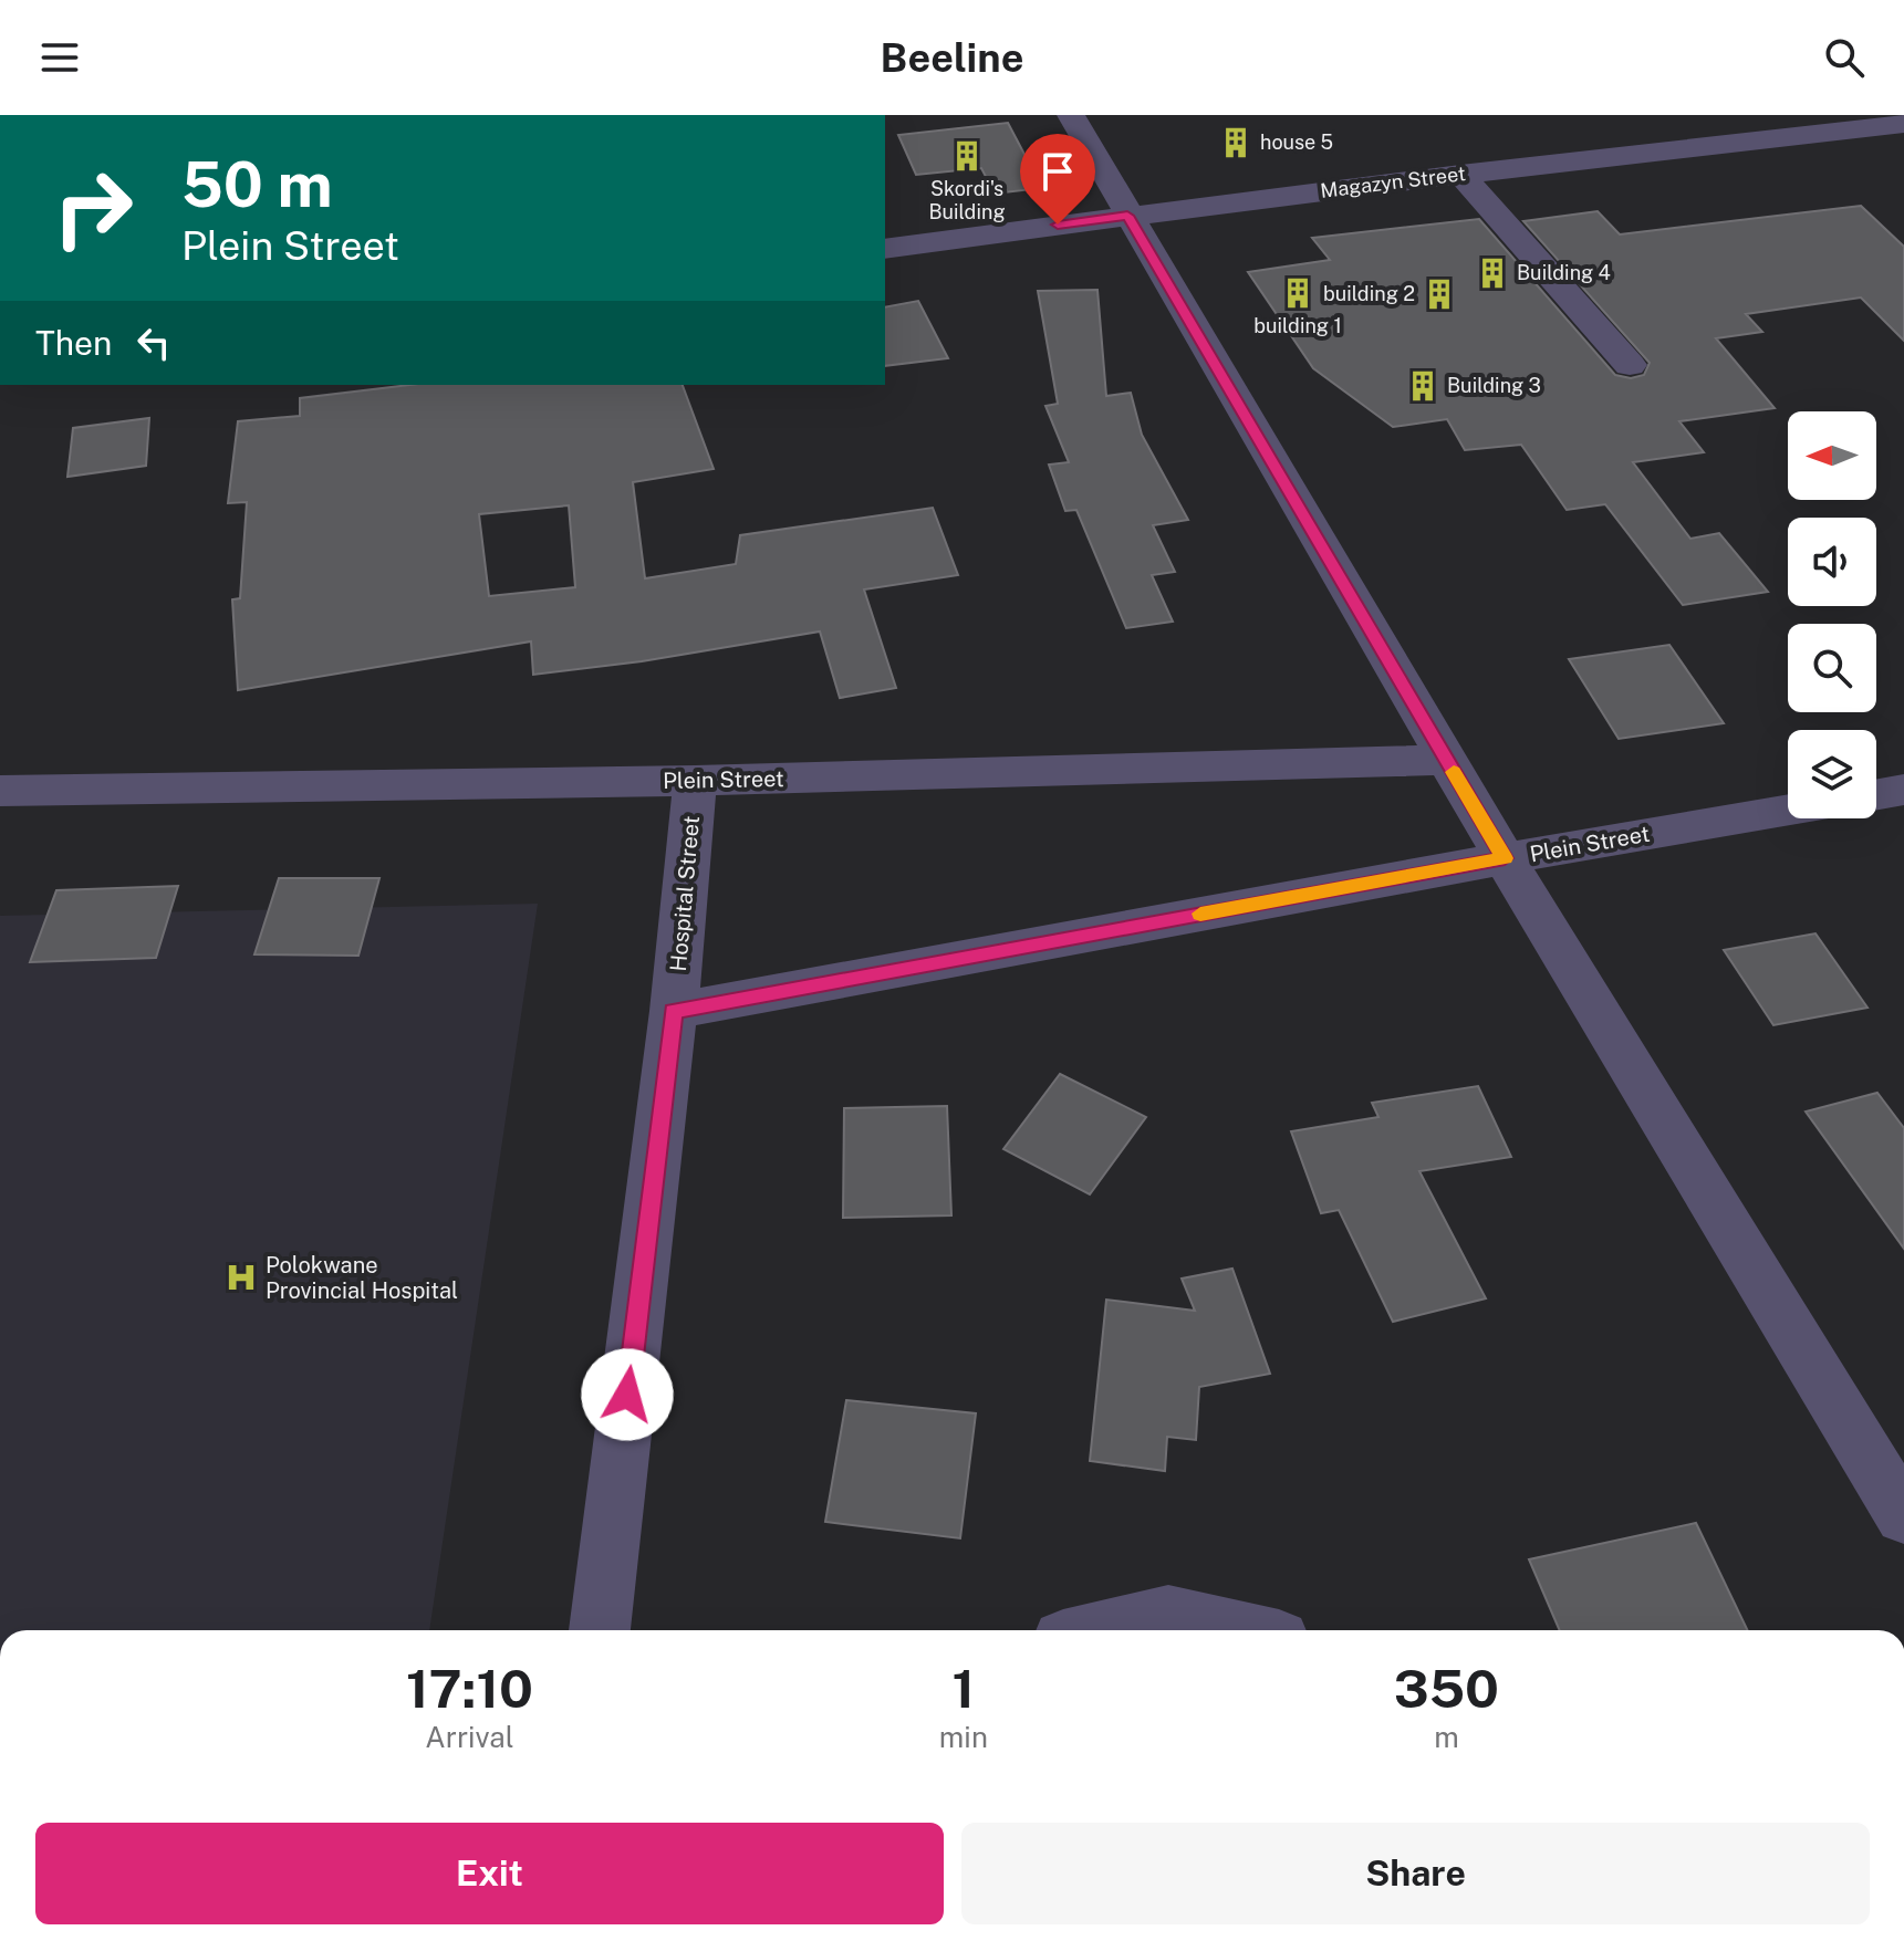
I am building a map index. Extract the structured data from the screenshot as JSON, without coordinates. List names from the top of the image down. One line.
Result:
{"streets":{"street":["Magazyn Street","Plein Street","Hospital Street"]},"crossings":[["Plein Street","Hospital Street"]],"places":{"building":["house 5","Skordi's Building","Building 4","building 1","building 2","Building 3"],"hospital":["Polokwane Provincial Hospital"]},"north":"left","page":{"header":"Beeline","turn":["50 m","Plein Street"],"then":"Then","eta":["17:10","Arrival","1","min","350","m"],"buttons":["Exit","Share"]}}
